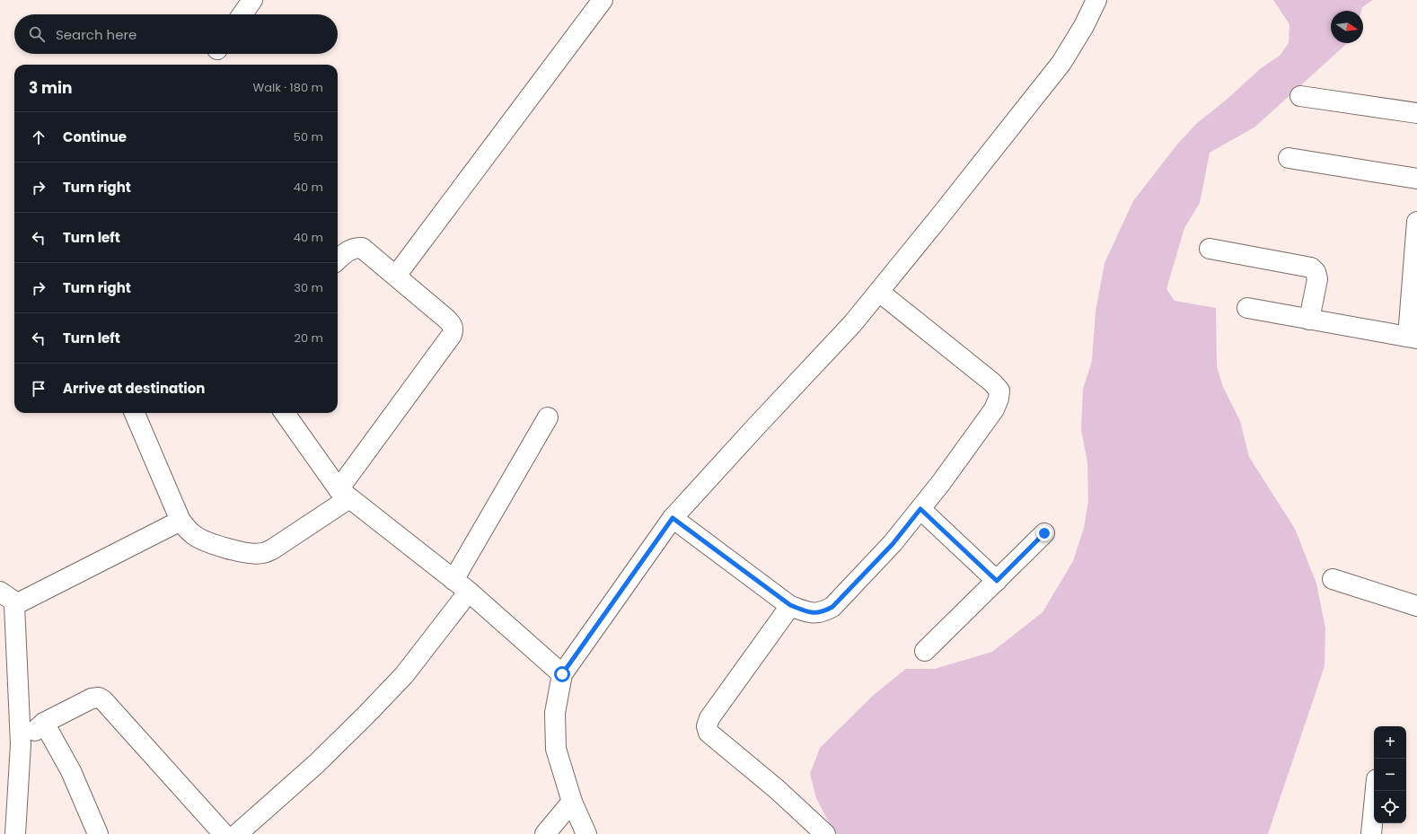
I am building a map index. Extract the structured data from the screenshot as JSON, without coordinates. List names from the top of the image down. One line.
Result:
{"north":"right","page":{"search":"Search here","heading":["3 min","Walk · 180 m"],"list":[["Continue","50 m"],["Turn right","40 m"],["Turn left","40 m"],["Turn right","30 m"],["Turn left","20 m"],"Arrive at destination"],"map_buttons":["+","−"]}}
